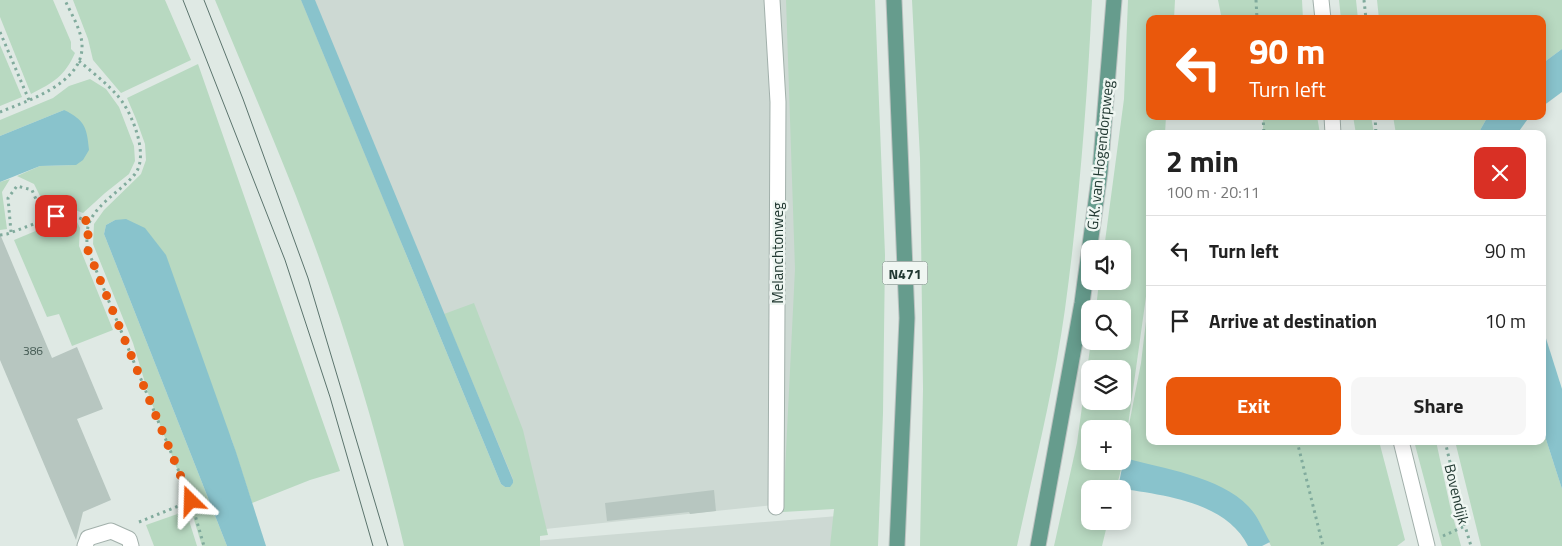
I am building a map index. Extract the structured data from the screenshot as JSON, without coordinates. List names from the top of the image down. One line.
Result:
{"streets":{"main road":["G.K. van Hogendorpweg","N471"],"street":["Melanchtonweg"],"path":["Bovendijk"]},"house_numbers":["386"],"page":{"turn":["90 m","Turn left"],"heading":["2 min","100 m · 20:11"],"list":[{"name":"Turn left","value":"90 m"},{"name":"Arrive at destination","value":"10 m"}],"map_buttons":["+","−"],"buttons":["Exit","Share"]}}
